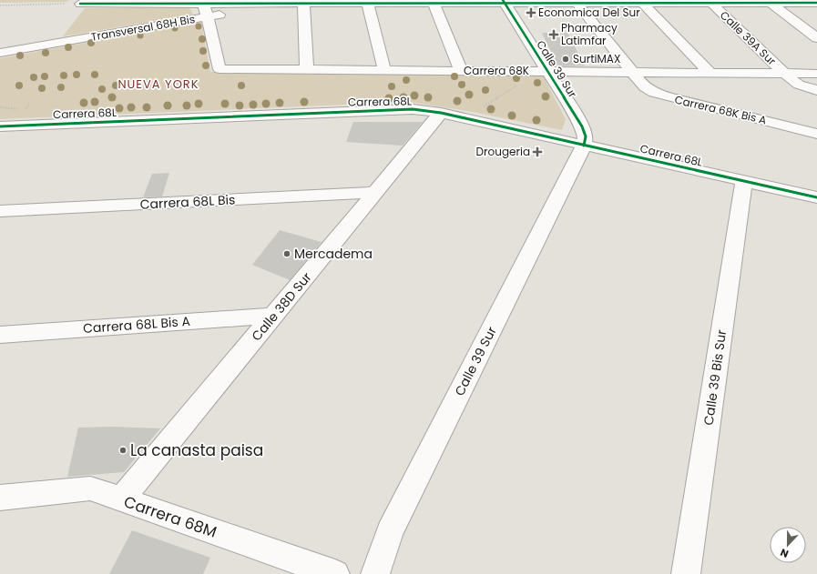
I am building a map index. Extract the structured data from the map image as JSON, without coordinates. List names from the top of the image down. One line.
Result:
{"streets":{"street":["Transversal 68H Bis","Calle 39A Sur","Calle 39 Sur","Carrera 68K","Carrera 68L","Carrera 68K Bis A","Carrera 68L Bis","Calle 38D Sur","Carrera 68L Bis A","Calle 39 Bis Sur","Carrera 68M"]},"crossings":[["Transversal 68H Bis","Carrera 68K"],["Calle 39A Sur","Carrera 68K"],["Calle 39 Sur","Carrera 68K"],["Calle 39 Sur","Carrera 68L"],["Carrera 68K","Carrera 68K Bis A"],["Carrera 68L","Calle 38D Sur"],["Carrera 68L","Calle 39 Bis Sur"],["Carrera 68L Bis","Calle 38D Sur"],["Calle 38D Sur","Carrera 68L Bis A"],["Calle 38D Sur","Carrera 68M"]],"districts":["NUEVA YORK"],"places":{"health":["Economica Del Sur","Pharmacy Latimfar","Drougeria"],"other":["SurtiMAX","Mercadema","La canasta paisa"]},"north":"bottom"}
